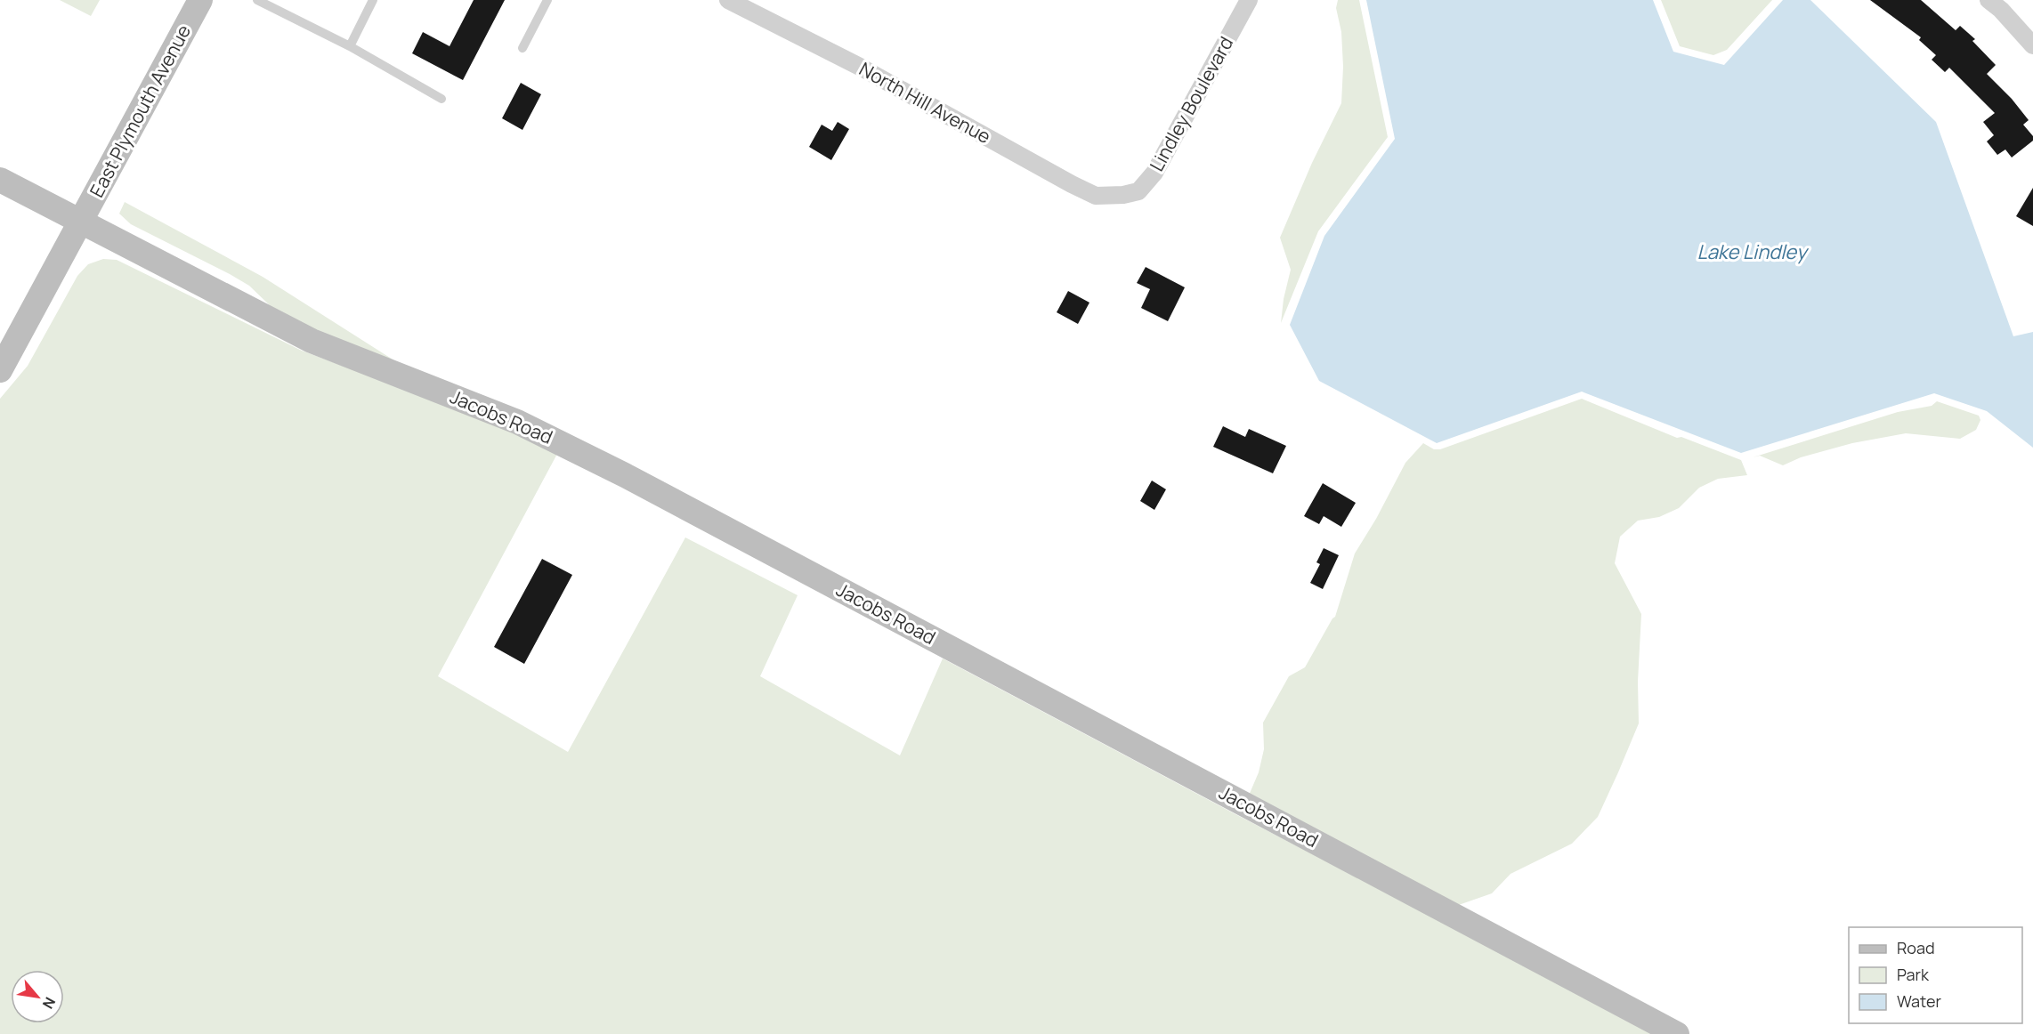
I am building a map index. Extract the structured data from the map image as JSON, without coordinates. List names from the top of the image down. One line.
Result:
{"streets":{"street":["North Hill Avenue","Lindley Boulevard","East Plymouth Avenue","Jacobs Road"]},"crossings":[["North Hill Avenue","Lindley Boulevard"],["East Plymouth Avenue","Jacobs Road"]],"water":["Lake Lindley"],"legend":["Road","Park","Water"],"north":"bottom right"}
